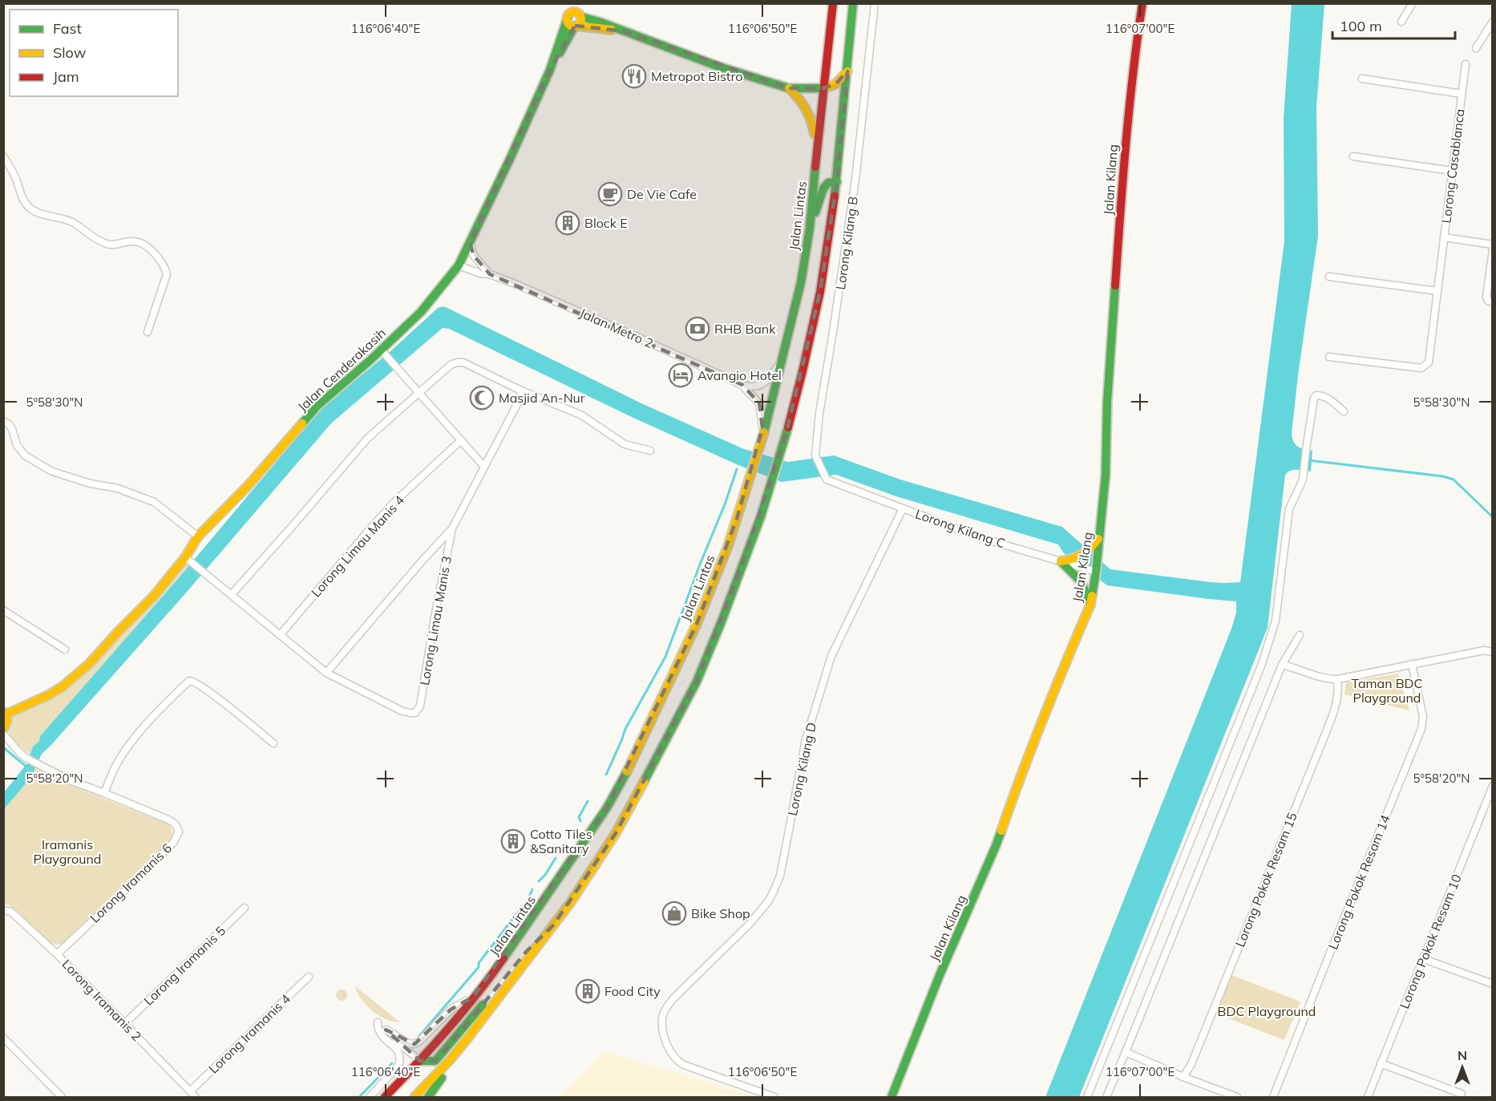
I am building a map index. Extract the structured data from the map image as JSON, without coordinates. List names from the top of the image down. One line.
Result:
{"streets":{"main road":["Jalan Kilang","Jalan Lintas","Jalan Cenderakasih"],"street":["Lorong Casablanca","Lorong Kilang B","Jalan Metro 2","Lorong Kilang C","Lorong Limau Manis 4","Lorong Limau Manis 3","Lorong Kilang D","Lorong Pokok Resam 15","Lorong Pokok Resam 14","Lorong Iramanis 6","Lorong Pokok Resam 10","Lorong Iramanis 5","Lorong Iramanis 2","Lorong Iramanis 4"]},"crossings":[["Jalan Kilang","Lorong Kilang C"],["Jalan Lintas","Jalan Metro 2"],["Lorong Kilang B","Lorong Kilang C"],["Jalan Metro 2","Jalan Cenderakasih"],["Lorong Kilang C","Lorong Kilang D"],["Lorong Iramanis 6","Lorong Iramanis 2"],["Lorong Iramanis 5","Lorong Iramanis 2"],["Lorong Iramanis 2","Lorong Iramanis 4"]],"parks":["Taman BDC Playground","Iramanis Playground","BDC Playground"],"places":{"restaurant":["Metropot Bistro"],"cafe":["De Vie Cafe"],"building":["Block E","Cotto Tiles &Sanitary","Food City"],"bank":["RHB Bank"],"hotel":["Avangio Hotel"],"mosque":["Masjid An-Nur"],"shop":["Bike Shop"]},"legend":["Fast","Slow","Jam"],"scale_bar":"100 m","north":"top","coordinates":["116°06'40\"E","116°06'50\"E","116°07'00\"E","5°58'30\"N","5°58'20\"N"]}
